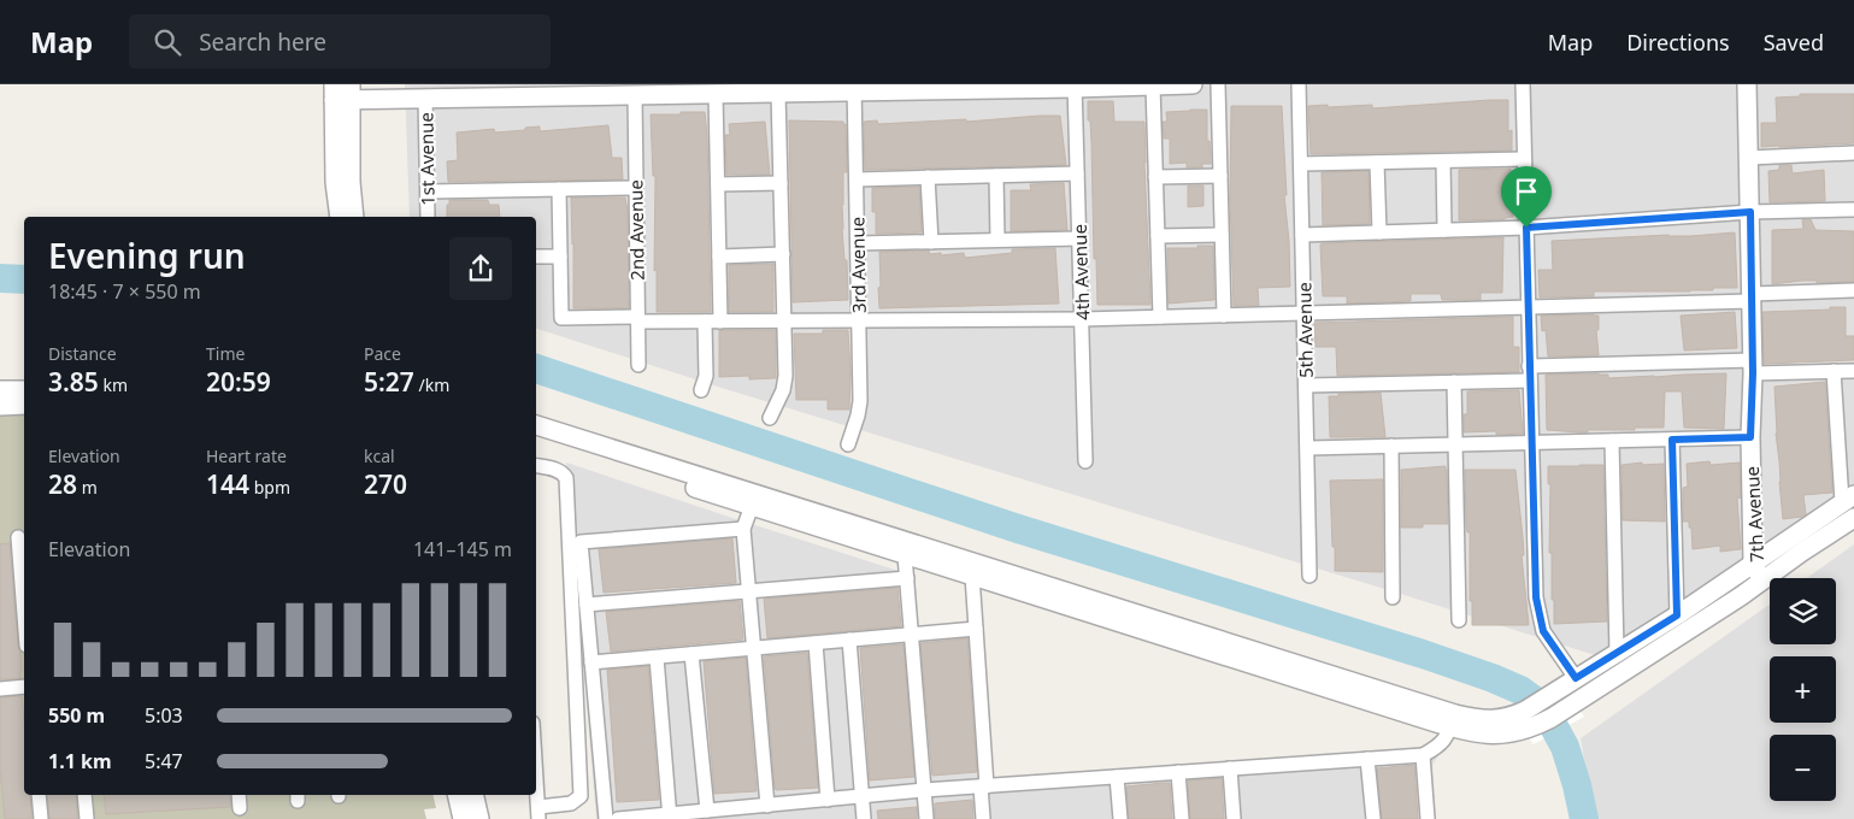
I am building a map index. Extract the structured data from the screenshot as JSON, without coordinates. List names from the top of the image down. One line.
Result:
{"streets":{"street":["1st Avenue","2nd Avenue","3rd Avenue","4th Avenue","5th Avenue","7th Avenue"]},"page":{"header":"Map","search":"Search here","nav":["Map","Directions","Saved"],"heading":["Evening run","18:45 · 7 × 550 m"],"stats":[["Distance","3.85 km"],["Time","20:59"],["Pace","5:27 /km"],["Elevation","28 m"],["Heart rate","144 bpm"],["kcal","270"]],"chart":["Elevation","141–145 m"],"map_buttons":["+","−"],"list":[{"name":"550 m","note":"5:03"},{"name":"1.1 km","note":"5:47"}]}}
